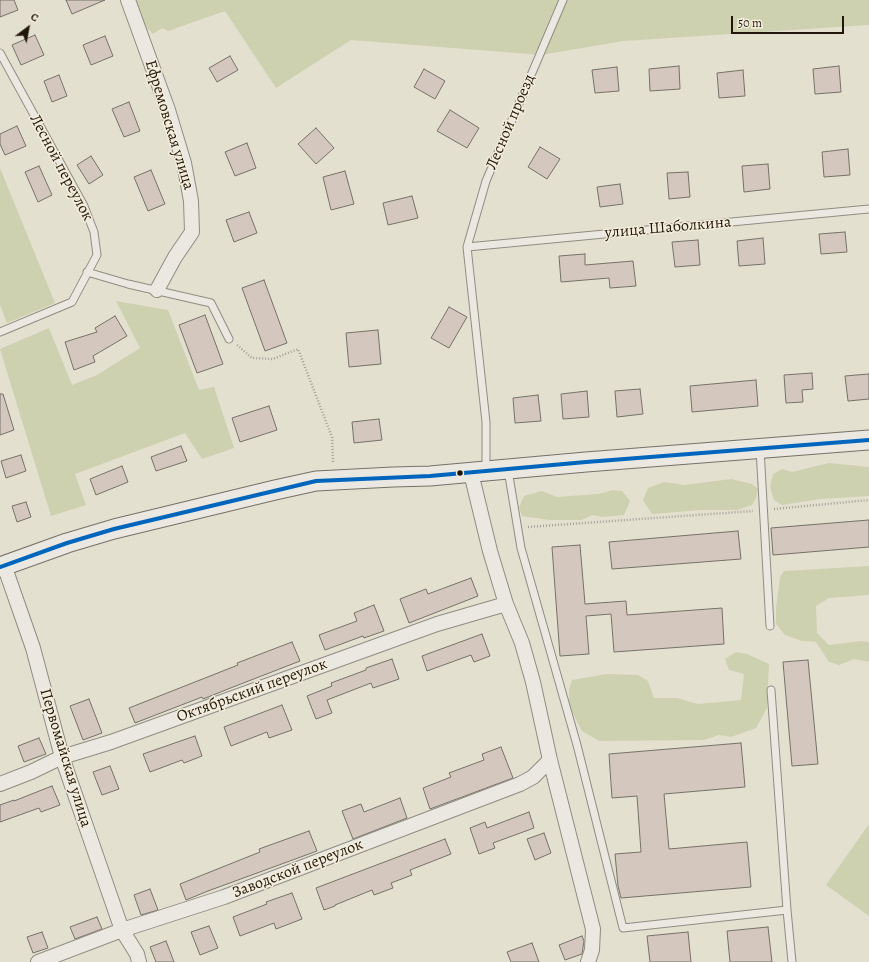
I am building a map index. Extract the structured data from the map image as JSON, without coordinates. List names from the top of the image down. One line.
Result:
{"streets":{"street":["Ефремовская улица","Октябрьский переулок","Первомайская улица","Заводской переулок"],"lane":["Лесной проезд","Лесной переулок","улица Шаболкина"]},"crossings":[["Лесной проезд","улица Шаболкина"],["Октябрьский переулок","Первомайская улица"],["Первомайская улица","Заводской переулок"]],"scale_bar":"50 m","north":"top right"}
